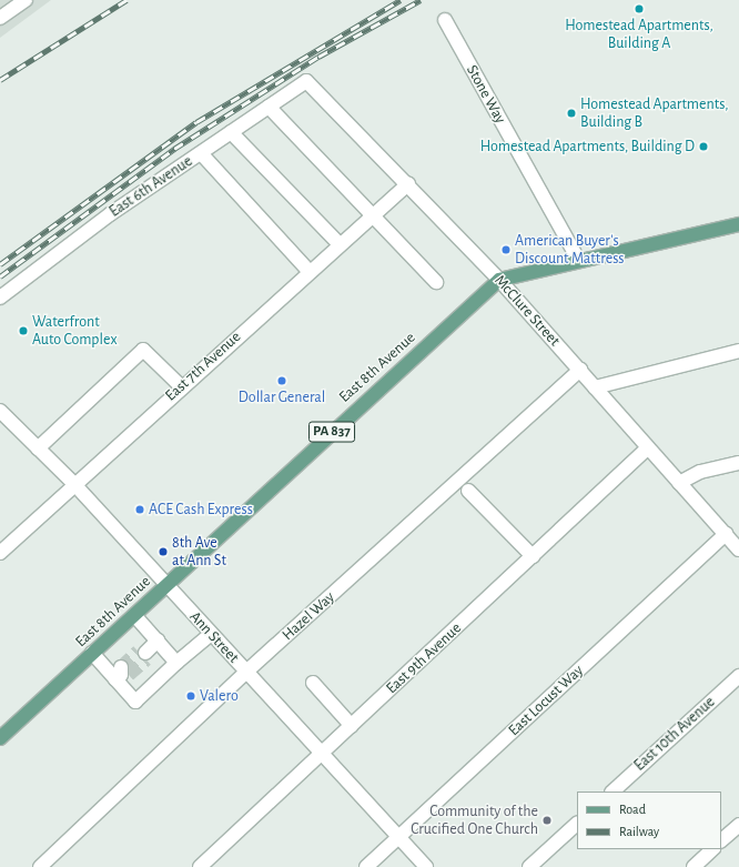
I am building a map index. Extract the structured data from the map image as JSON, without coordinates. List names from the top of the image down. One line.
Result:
{"streets":{"main road":["East 8th Avenue","PA 837"],"street":["Stone Way","East 6th Avenue","McClure Street","East 7th Avenue","Hazel Way","Ann Street","East 9th Avenue","East Locust Way","East 10th Avenue"]},"crossings":[["Stone Way","East 8th Avenue"],["East 6th Avenue","McClure Street"],["McClure Street","East 7th Avenue"],["McClure Street","East 8th Avenue"],["McClure Street","Hazel Way"],["McClure Street","East 9th Avenue"],["McClure Street","East Locust Way"],["East 7th Avenue","Ann Street"],["East 8th Avenue","Ann Street"],["Hazel Way","Ann Street"],["Ann Street","East 9th Avenue"],["Ann Street","East Locust Way"]],"places":["Homestead Apartments, Building A","Homestead Apartments, Building B","Homestead Apartments, Building D","American Buyer's Discount Mattress","Waterfront Auto Complex","Dollar General","ACE Cash Express","8th Ave at Ann St","Valero","Community of the Crucified One Church"],"legend":["Road","Railway"]}
